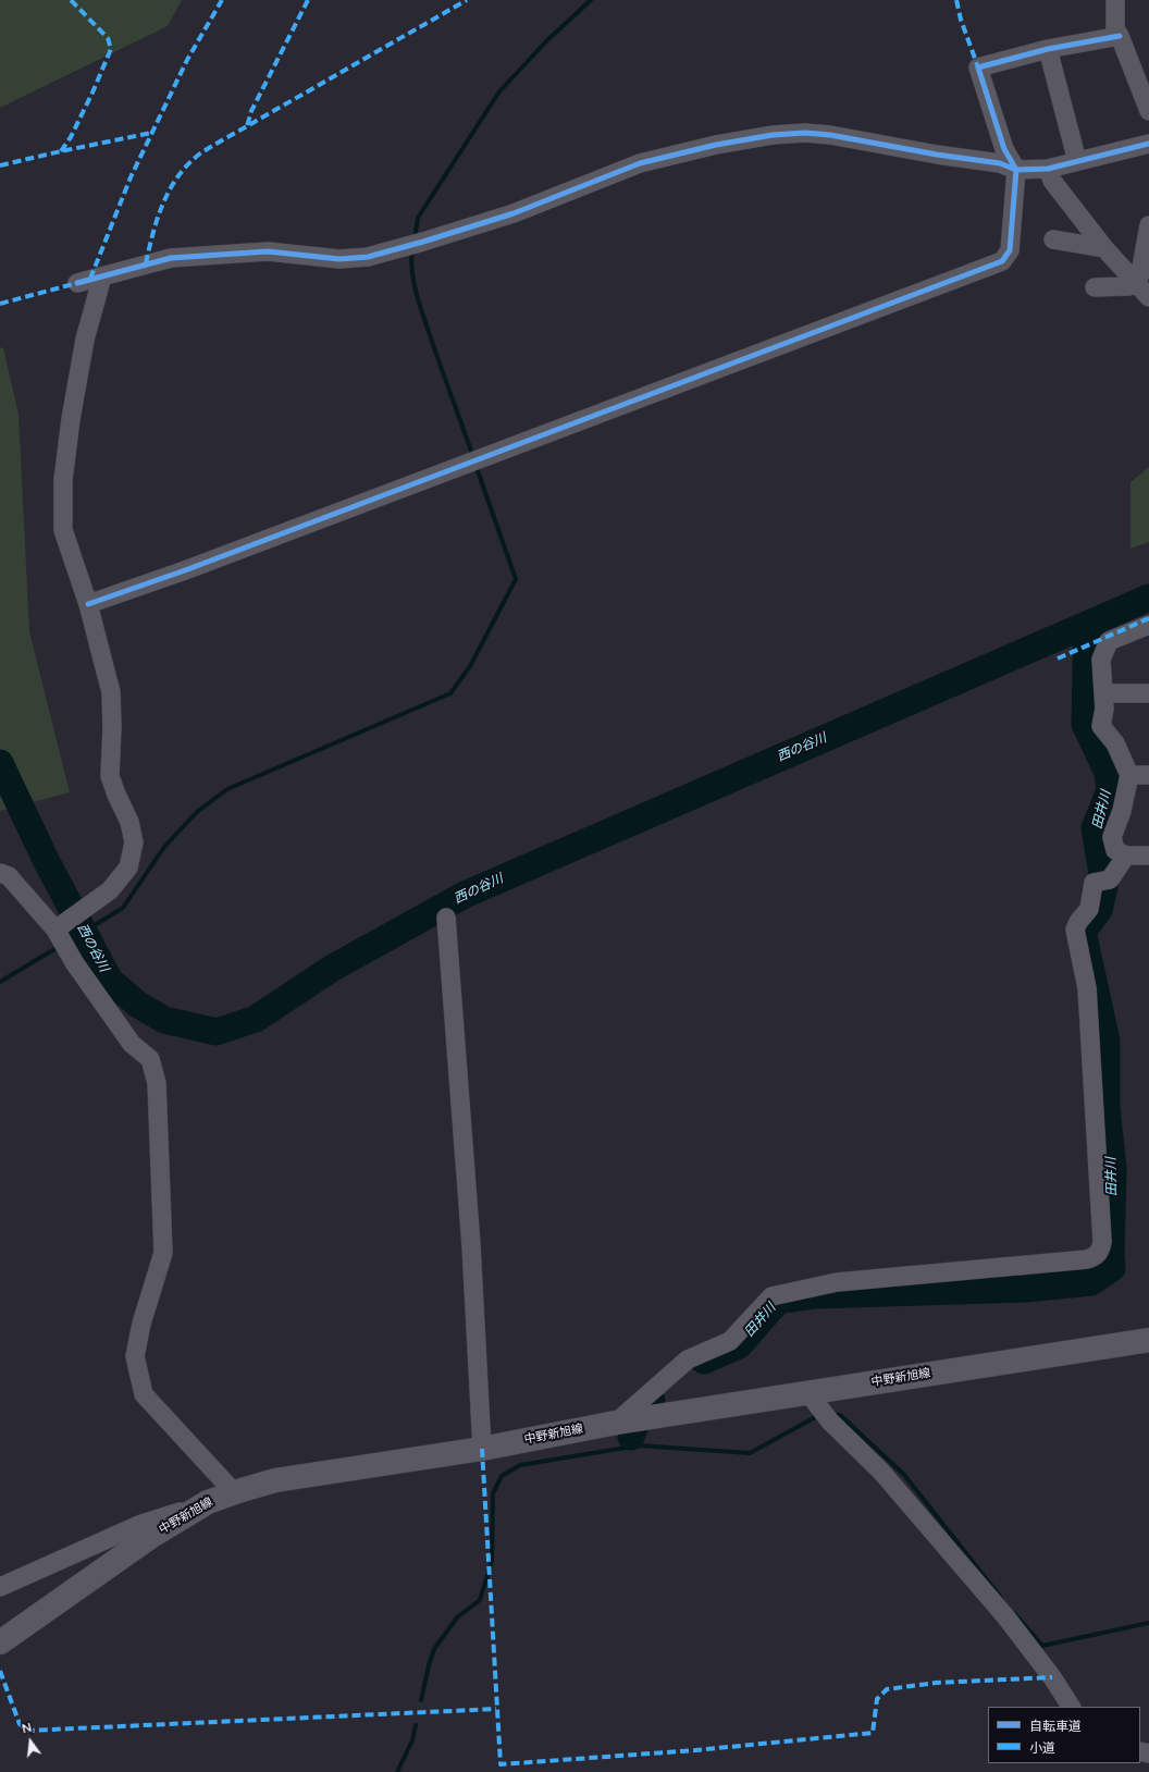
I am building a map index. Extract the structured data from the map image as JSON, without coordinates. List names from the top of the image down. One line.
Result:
{"streets":{"main road":["中野新旭線"]},"water":["西の谷川","田井川"],"legend":["自転車道","小道"],"north":"top"}
